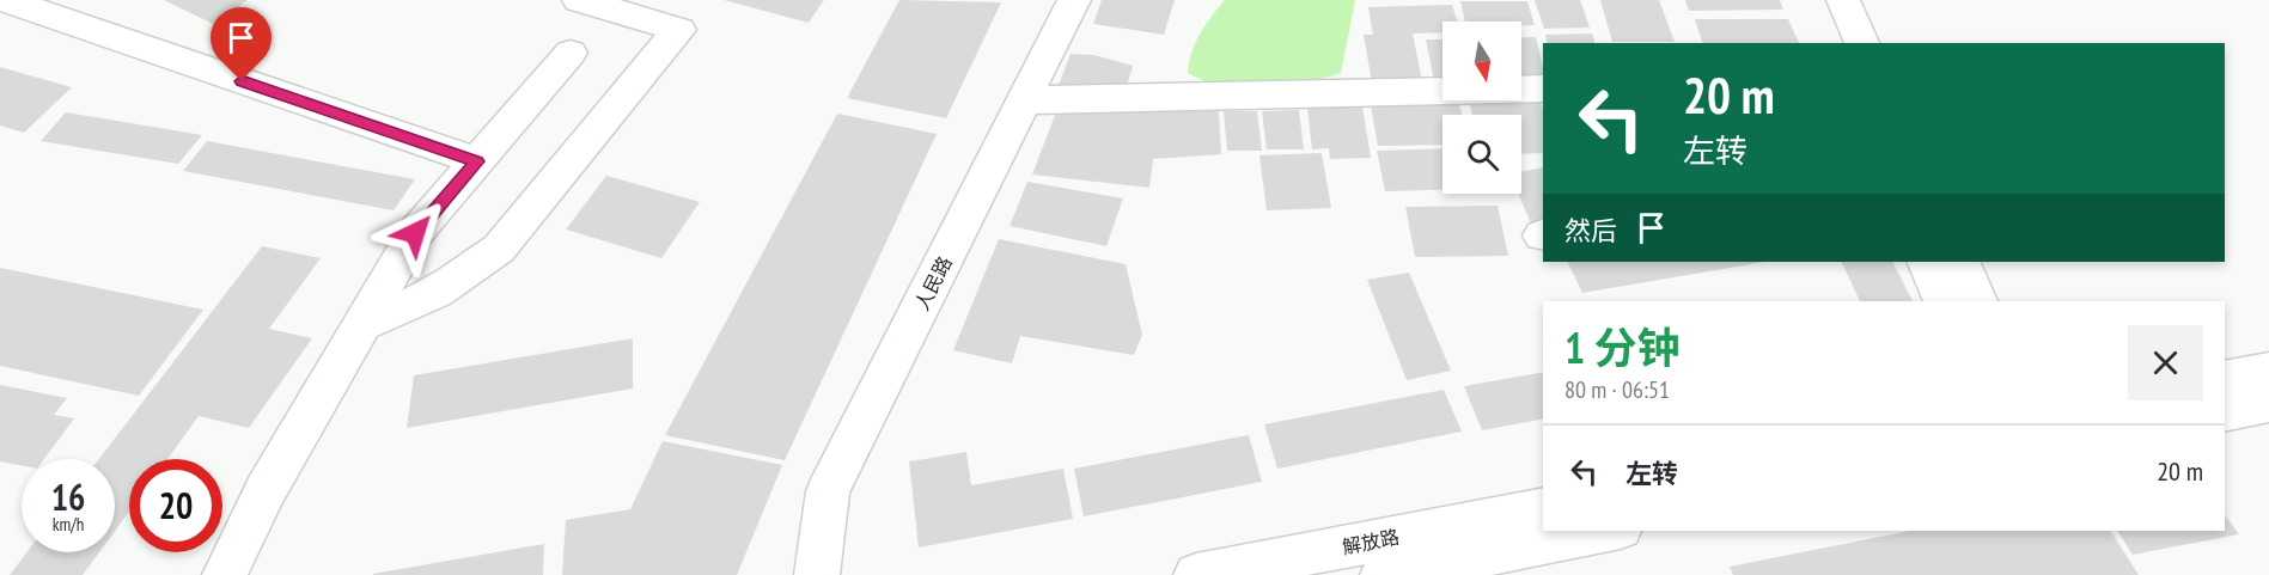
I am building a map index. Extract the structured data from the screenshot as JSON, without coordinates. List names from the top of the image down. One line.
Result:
{"streets":{"street":["人民路","解放路"]},"north":"bottom","page":{"turn":["20 m","左转"],"then":"然后","heading":["1 分钟","80 m · 06:51"],"list":[{"name":"左转","value":"20 m"}],"speed":"16 km/h","limit":"20"}}
